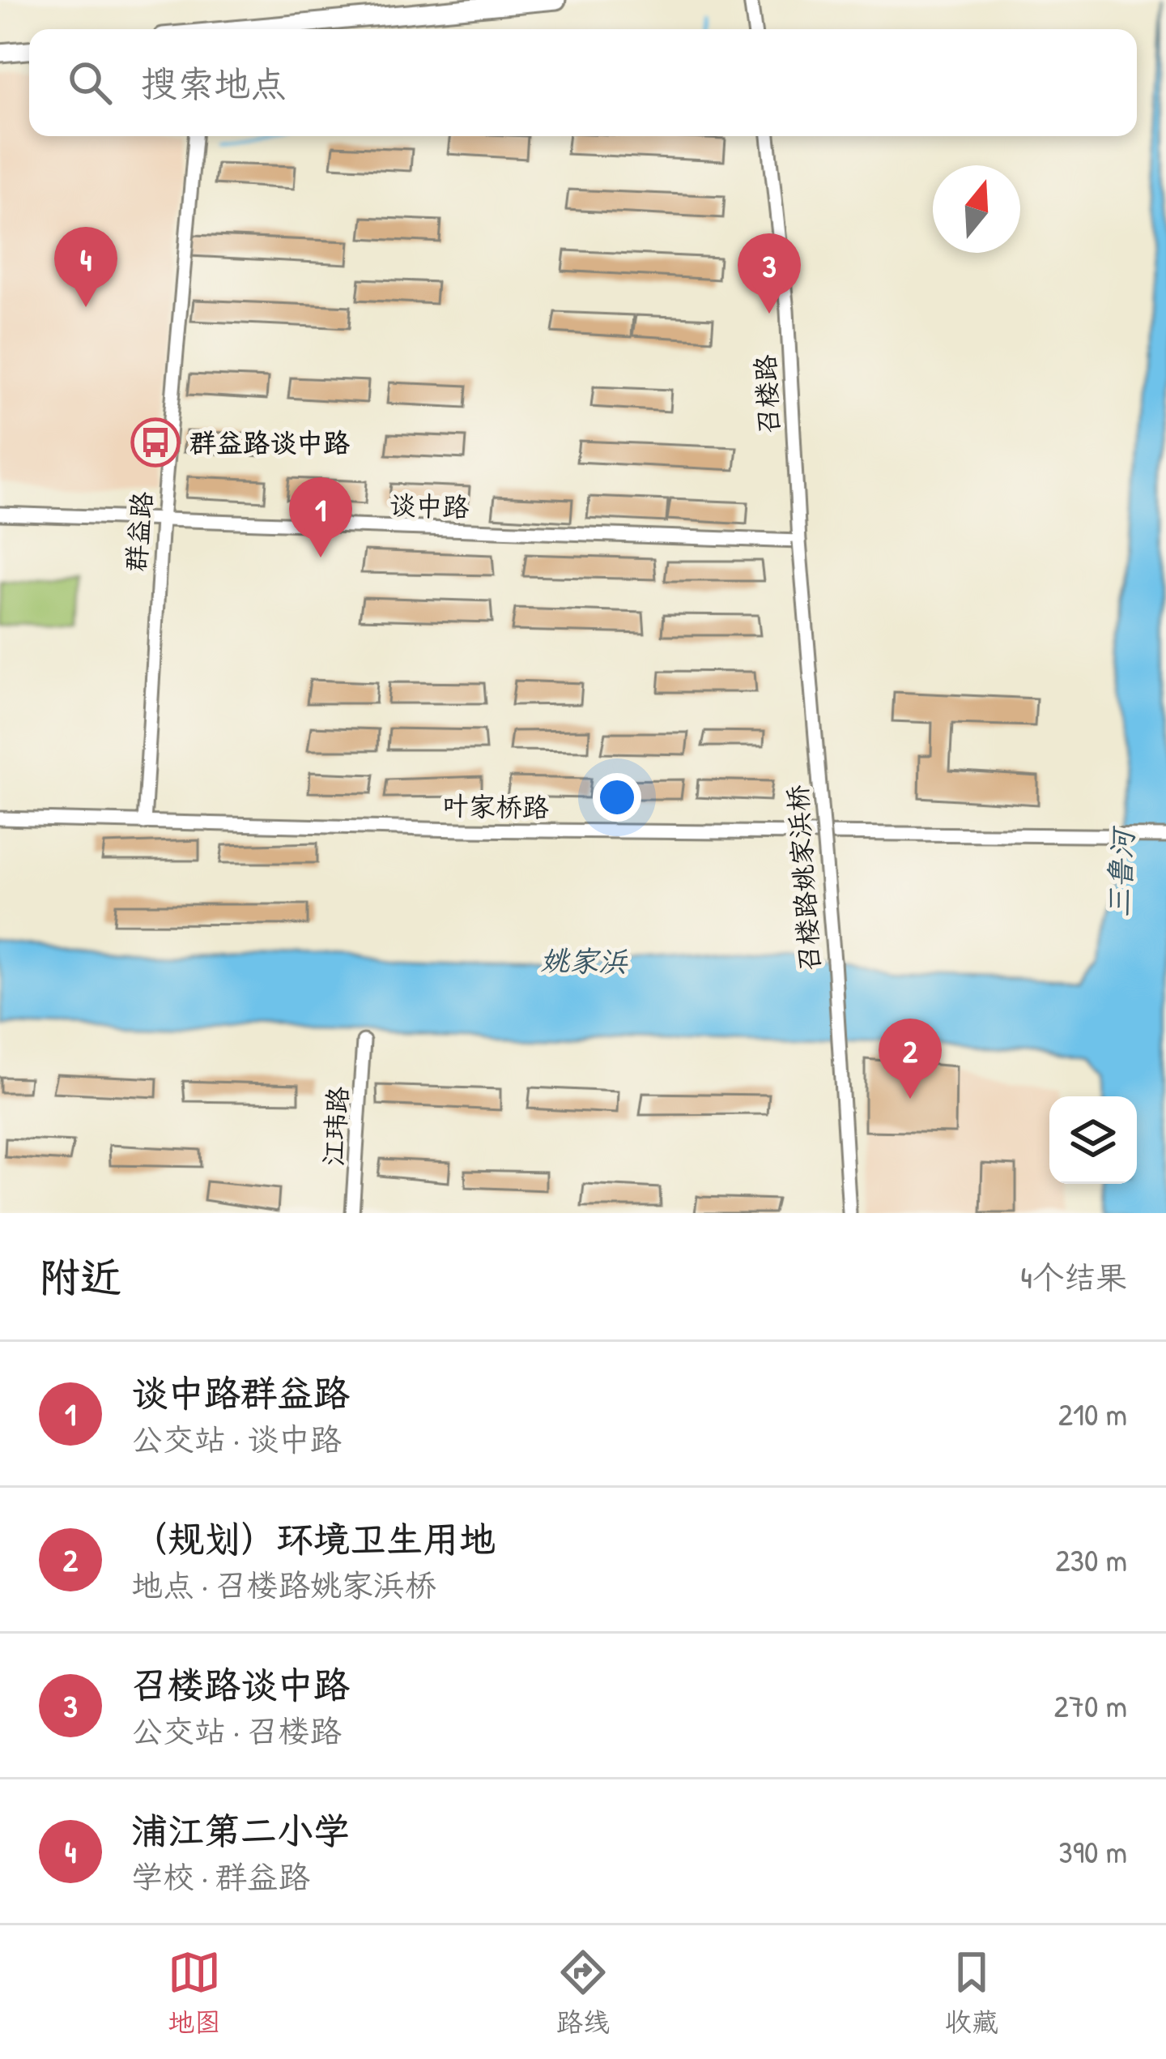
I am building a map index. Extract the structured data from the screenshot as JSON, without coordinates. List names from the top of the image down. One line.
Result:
{"streets":{"street":["召楼路","谈中路","群益路","叶家桥路","召楼路姚家浜桥","江玮路"]},"crossings":[["召楼路","谈中路"],["召楼路","召楼路姚家浜桥"],["谈中路","群益路"],["谈中路","召楼路姚家浜桥"],["群益路","叶家桥路"]],"water":["三鲁河","姚家浜"],"places":{"bus stop":["群益路谈中路"]},"north":"top","page":{"search":"搜索地点","pins":["4","3","1","2"],"heading":["附近","4个结果"],"list":[{"mark":"1","name":"谈中路群益路","note":"公交站 · 谈中路","value":"210 m"},{"mark":"2","name":"（规划）环境卫生用地","note":"地点 · 召楼路姚家浜桥","value":"230 m"},{"mark":"3","name":"召楼路谈中路","note":"公交站 · 召楼路","value":"270 m"},{"mark":"4","name":"浦江第二小学","note":"学校 · 群益路","value":"390 m"}],"nav":["地图","路线","收藏"]}}
